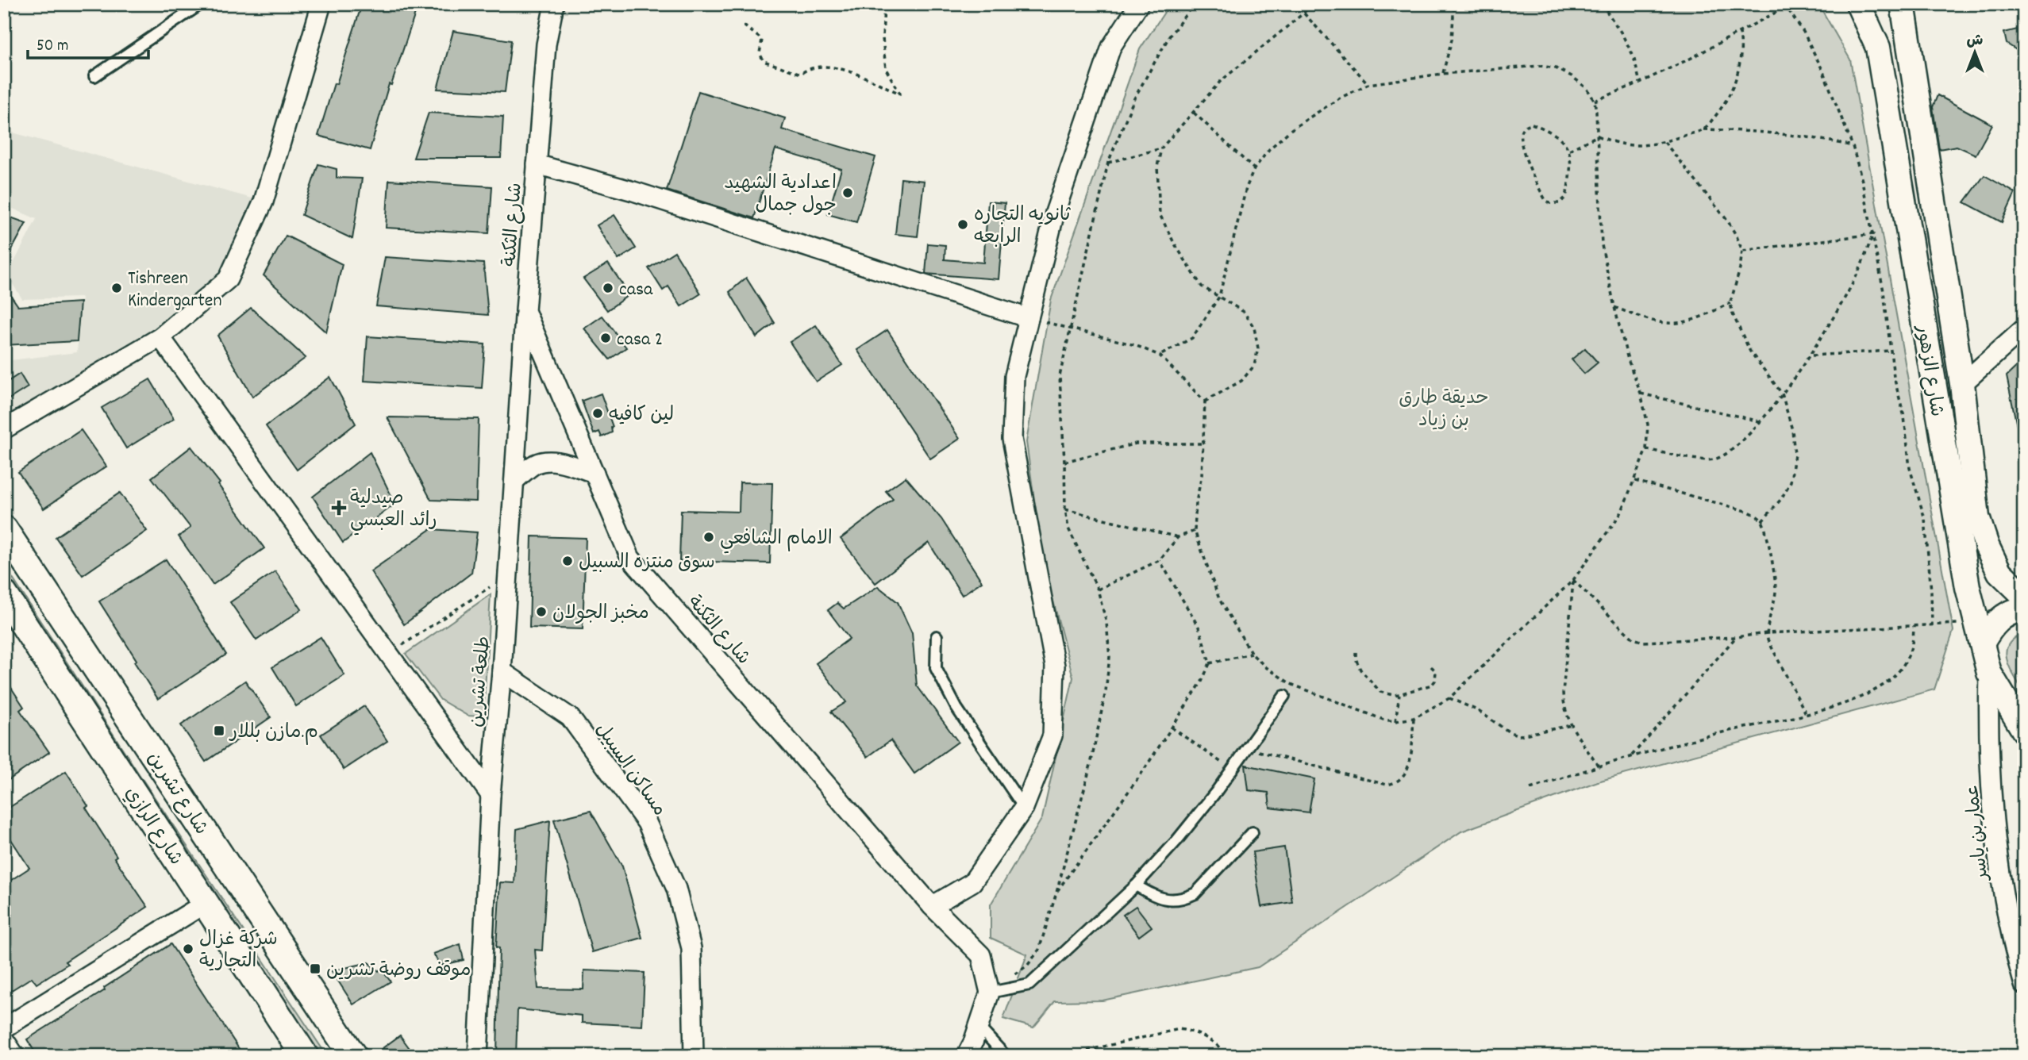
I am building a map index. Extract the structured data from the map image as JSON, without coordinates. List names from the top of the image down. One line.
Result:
{"streets":{"main road":["شارع تشرين","شارع الرازي"],"street":["شارع الثكنة","شارع الزهور","طلعة تشرين","مساكن السبيل","عمار بن ياسر"]},"crossings":[["شارع الثكنة","طلعة تشرين"],["شارع الزهور","عمار بن ياسر"],["طلعة تشرين","مساكن السبيل"]],"parks":["حديقة طارق بن زياد"],"places":{"other":["اعدادية الشهيد جول جمال","ثانويه التجاره الرابعه","Tishreen Kindergarten","casa","casa 2","لين كافيه","الامام الشافعي","سوق منتزه السبيل","مخبز الجولان","شركة غزال التجارية"],"health":["صيدلية رائد العبسي"],"transit":["م.مازن بللار","موقف روضة تشرين"]},"scale_bar":"50 m","north":"top"}
